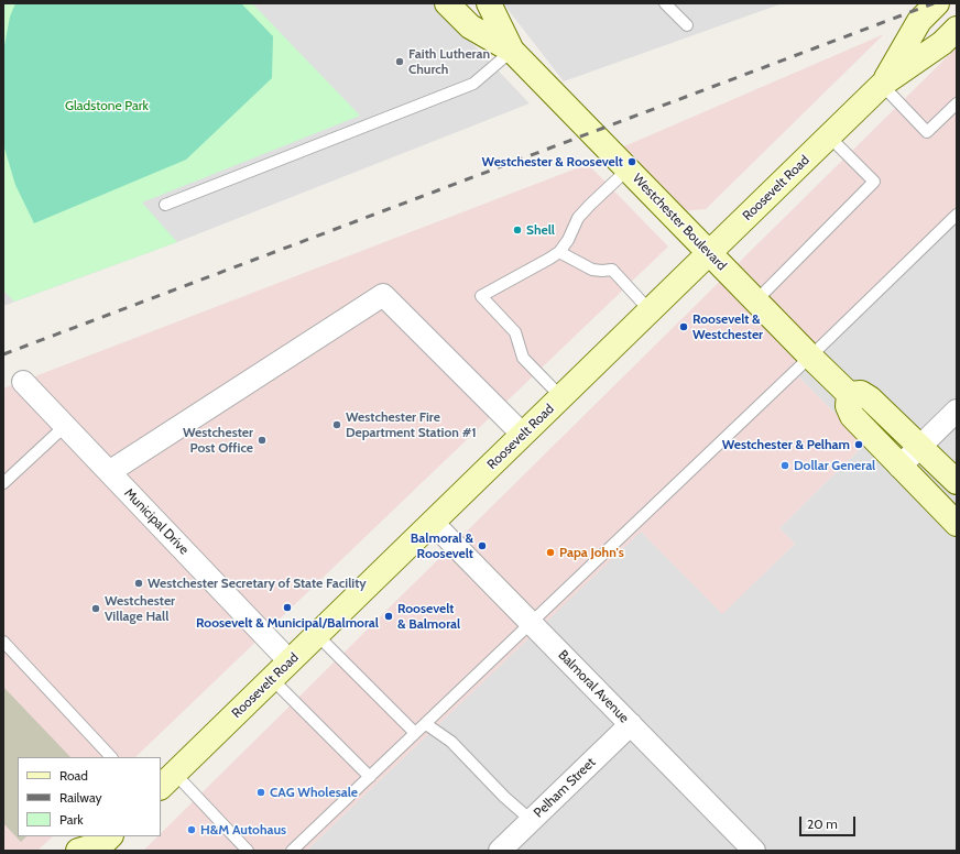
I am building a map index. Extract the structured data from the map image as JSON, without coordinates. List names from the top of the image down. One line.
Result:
{"streets":{"main road":["Roosevelt Road","Westchester Boulevard"],"street":["Municipal Drive","Balmoral Avenue","Pelham Street"]},"crossings":[["Roosevelt Road","Westchester Boulevard"],["Roosevelt Road","Municipal Drive"],["Roosevelt Road","Balmoral Avenue"],["Balmoral Avenue","Pelham Street"]],"parks":["Gladstone Park"],"places":["Faith Lutheran Church","Westchester & Roosevelt","Shell","Roosevelt & Westchester","Westchester Fire Department Station #1","Westchester Post Office","Westchester & Pelham","Dollar General","Balmoral & Roosevelt","Papa John's","Westchester Secretary of State Facility","Roosevelt & Municipal/Balmoral","Westchester Village Hall","Roosevelt & Balmoral","CAG Wholesale","H&M Autohaus"],"legend":["Road","Railway","Park"],"scale_bar":"20 m"}
